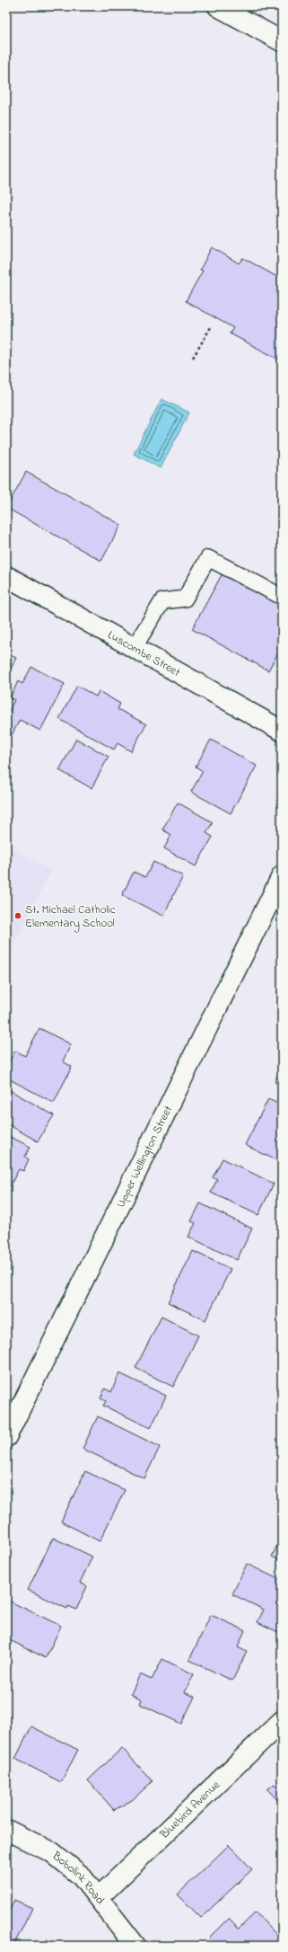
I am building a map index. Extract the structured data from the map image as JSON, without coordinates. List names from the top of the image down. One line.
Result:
{"streets":{"street":["Luscombe Street","Upper Wellington Street","Bluebird Avenue","Bobolink Road"]},"crossings":[["Bluebird Avenue","Bobolink Road"]],"places":["St. Michael Catholic Elementary School"]}
